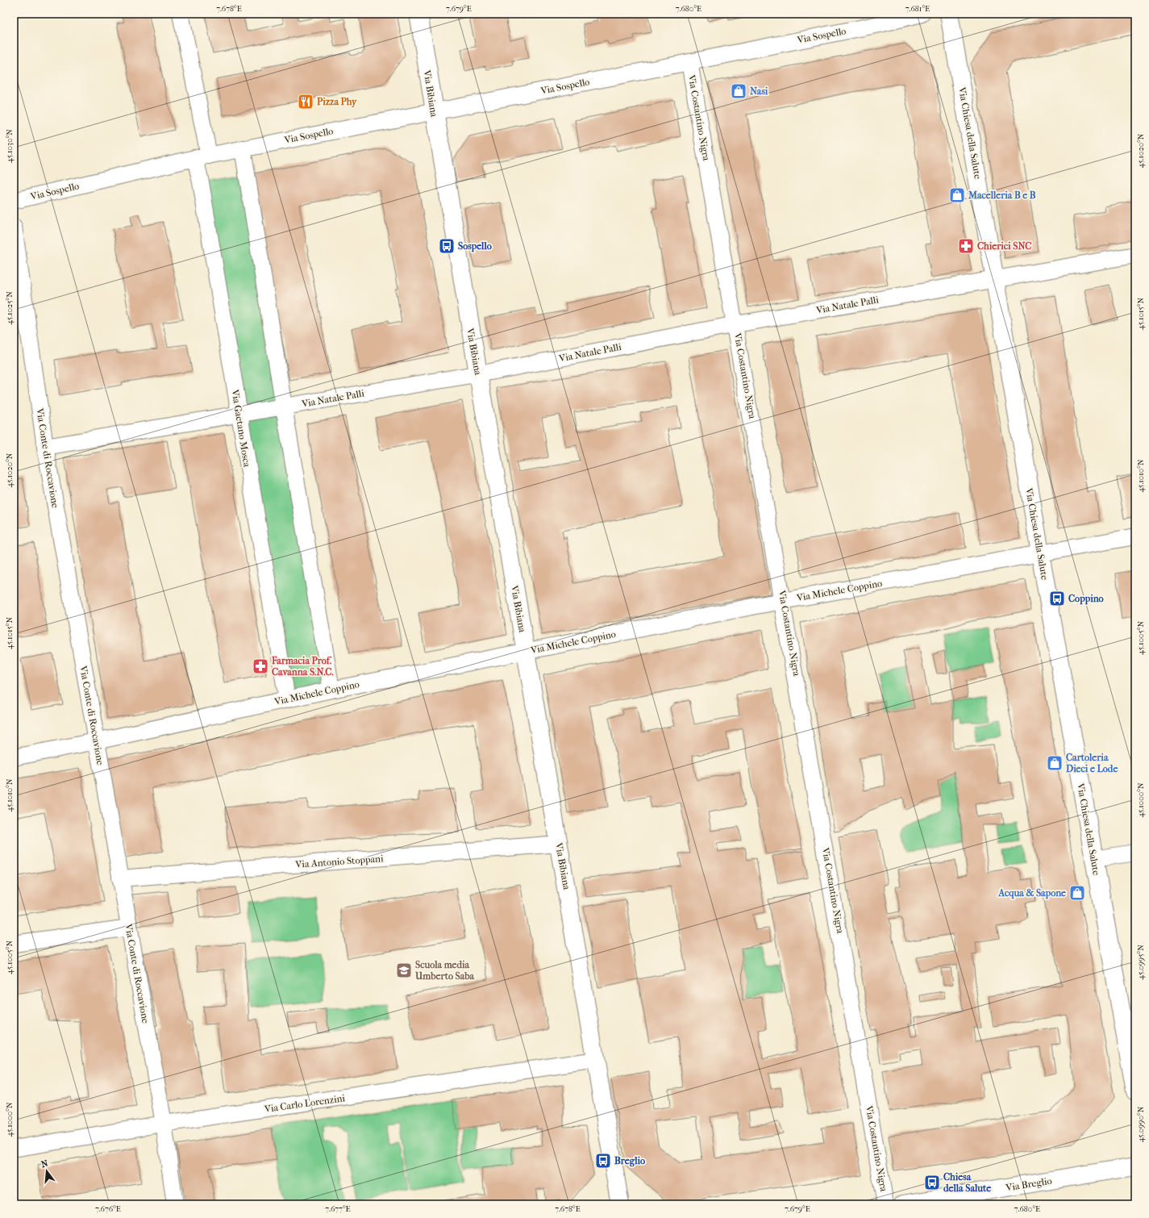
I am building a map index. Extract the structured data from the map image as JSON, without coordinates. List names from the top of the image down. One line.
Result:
{"streets":{"street":["Via Sospello","Via Bibiana","Via Costantino Nigra","Via Chiesa della Salute","Via Natale Palli","Via Gaetano Mosca","Via Conte di Roccavione","Via Michele Coppino","Via Antonio Stoppani","Via Carlo Lorenzini","Via Breglio"]},"crossings":[["Via Sospello","Via Bibiana"],["Via Sospello","Via Costantino Nigra"],["Via Sospello","Via Gaetano Mosca"],["Via Bibiana","Via Natale Palli"],["Via Bibiana","Via Michele Coppino"],["Via Bibiana","Via Antonio Stoppani"],["Via Bibiana","Via Carlo Lorenzini"],["Via Costantino Nigra","Via Natale Palli"],["Via Costantino Nigra","Via Michele Coppino"],["Via Chiesa della Salute","Via Natale Palli"],["Via Chiesa della Salute","Via Michele Coppino"],["Via Natale Palli","Via Gaetano Mosca"],["Via Natale Palli","Via Conte di Roccavione"],["Via Gaetano Mosca","Via Michele Coppino"],["Via Conte di Roccavione","Via Michele Coppino"],["Via Conte di Roccavione","Via Antonio Stoppani"],["Via Conte di Roccavione","Via Carlo Lorenzini"]],"places":{"shop":["Nasi","Macelleria B e B","Cartoleria Dieci e Lode","Acqua & Sapone"],"restaurant":["Pizza Phy"],"bus stop":["Sospello","Coppino","Breglio","Chiesa della Salute"],"pharmacy":["Chierici SNC","Farmacia Prof. Cavanna S.N.C."],"school or university":["Scuola media Umberto Saba"]},"north":"top","coordinates":["7.678°E","7.679°E","7.680°E","7.681°E","45.1030°N","45.1020°N","45.1025°N","45.1015°N","45.1010°N","45.1005°N","45.1000°N","45.0995°N","45.0990°N","7.676°E","7.677°E"]}
